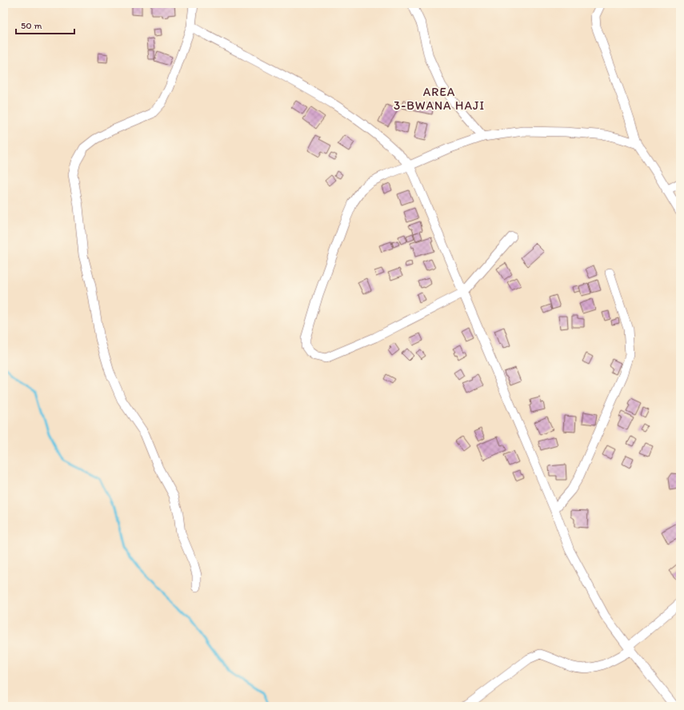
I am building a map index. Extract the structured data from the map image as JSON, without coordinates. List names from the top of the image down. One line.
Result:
{"districts":["AREA 3-BWANA HAJI"],"scale_bar":"50 m"}
